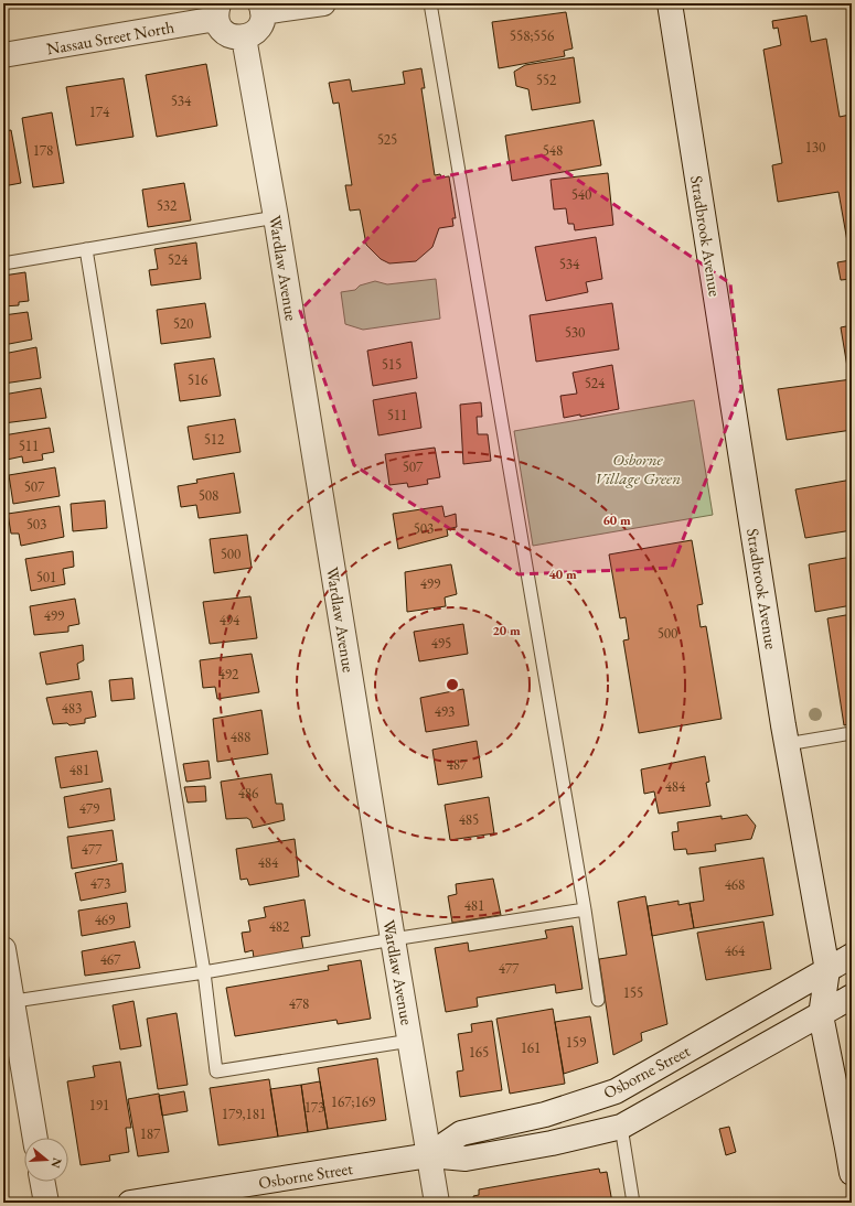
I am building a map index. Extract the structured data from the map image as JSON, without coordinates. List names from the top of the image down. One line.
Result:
{"streets":{"street":["Nassau Street North","Stradbrook Avenue","Wardlaw Avenue","Osborne Street"]},"crossings":[["Stradbrook Avenue","Osborne Street"],["Wardlaw Avenue","Osborne Street"]],"parks":["Osborne Village Green"],"house_numbers":["558;556","552","534","174","525","130","178","548","540","532","524","534","520","530","515","516","524","511","512","511","507","507","508","503","503","500","501","499","499","494","500","495","492","483","493","488","487","481","484","486","479","485","477","484","473","468","481","469","482","464","467","477","155","478","159","161","165","167;169","191","173","179,181","187"],"north":"right","rings":["60 m","40 m","20 m"]}
